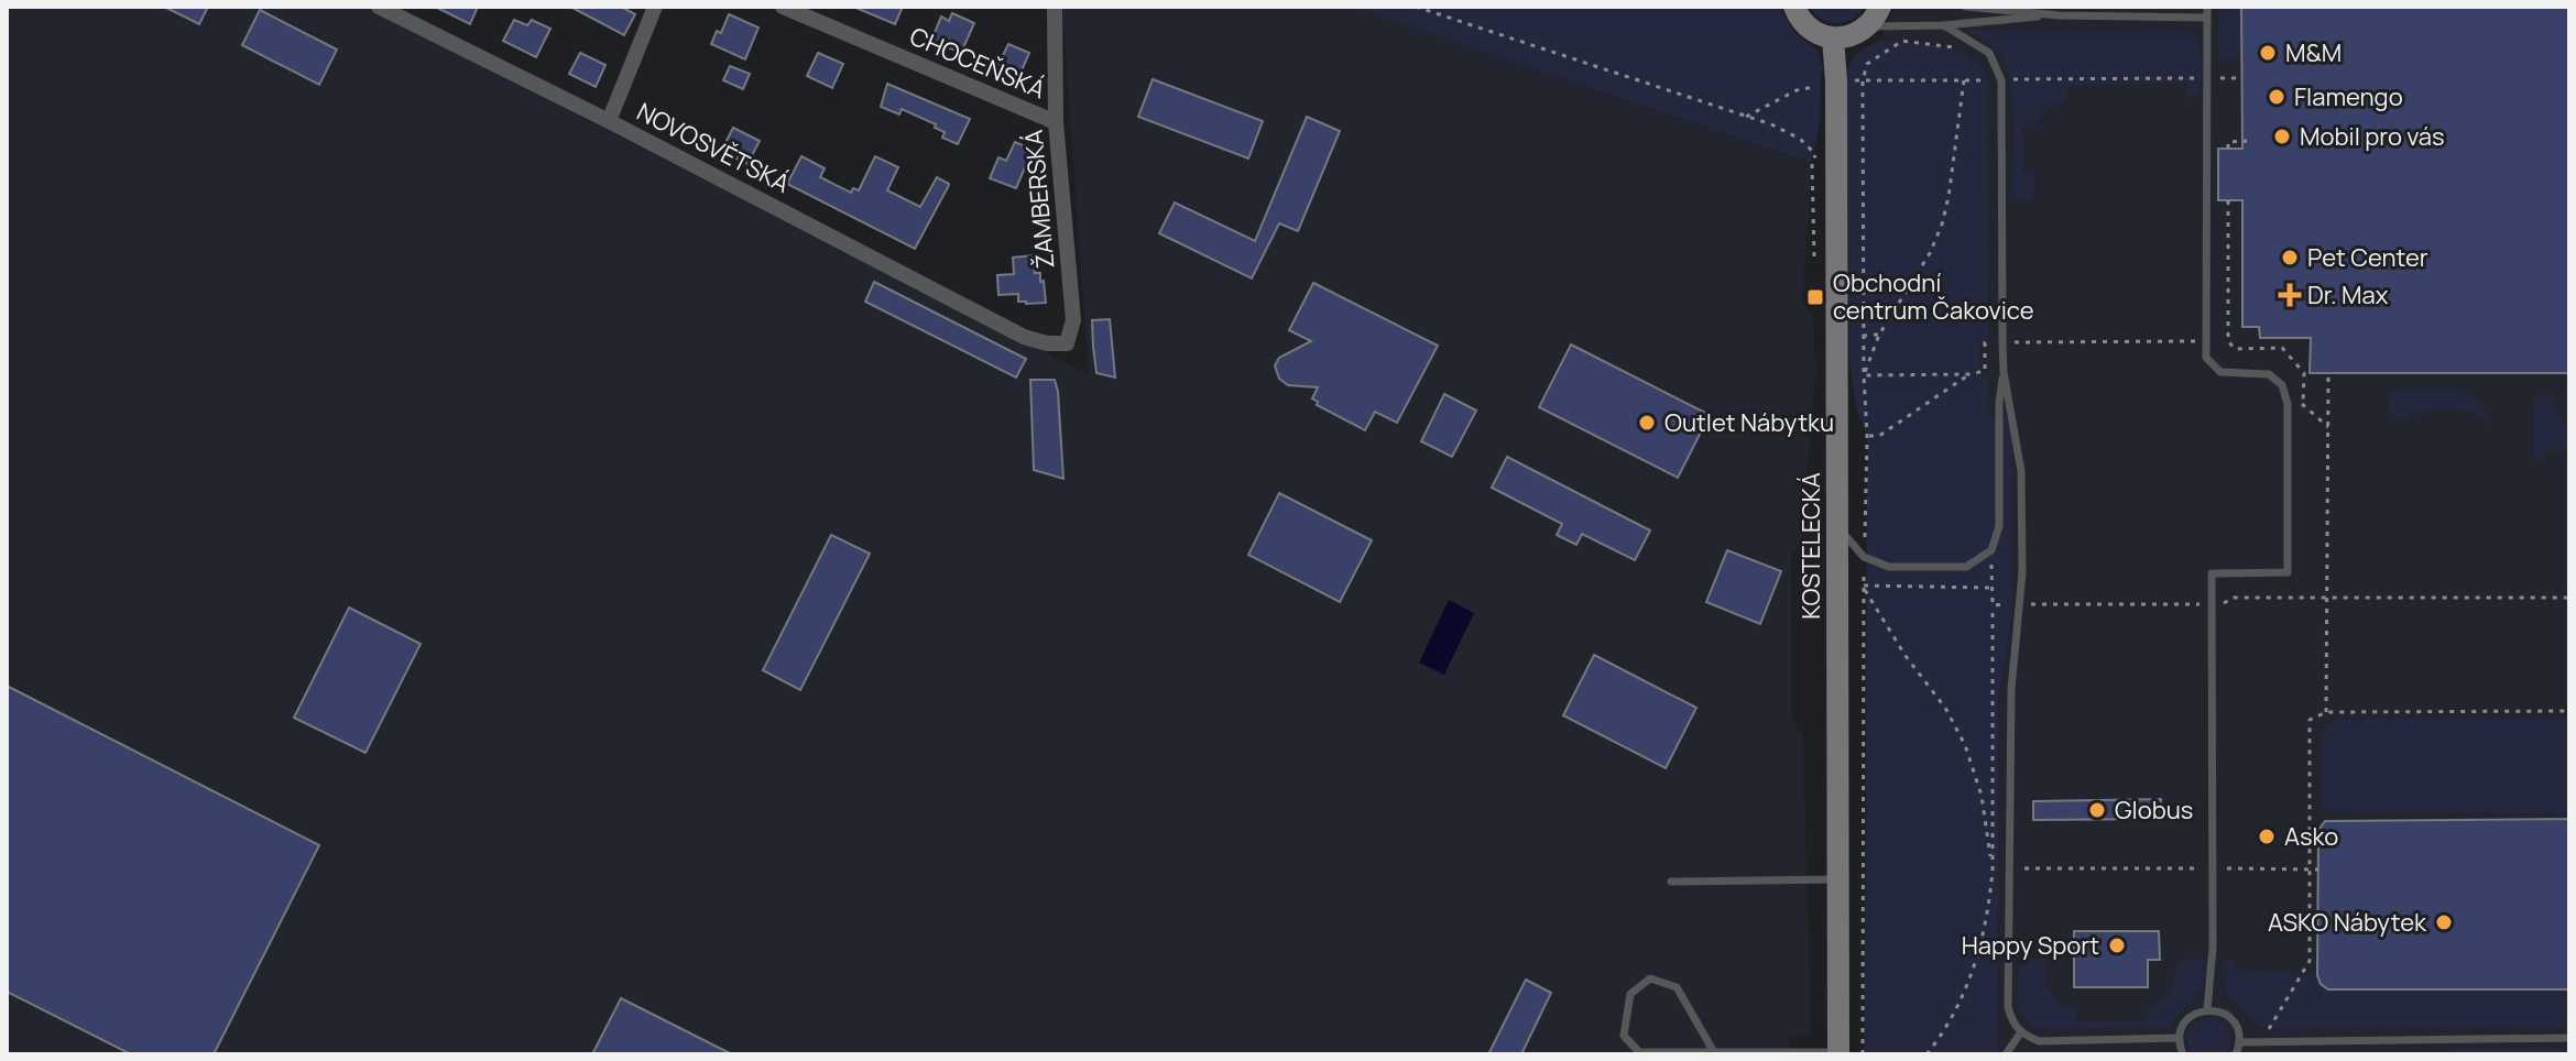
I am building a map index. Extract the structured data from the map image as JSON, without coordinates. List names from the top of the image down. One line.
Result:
{"streets":{"street":["CHOCEŇSKÁ","NOVOSVĚTSKÁ","ŽAMBERSKÁ","KOSTELECKÁ"]},"crossings":[["CHOCEŇSKÁ","ŽAMBERSKÁ"],["NOVOSVĚTSKÁ","ŽAMBERSKÁ"]],"places":{"other":["M&M","Flamengo","Mobil pro vás","Pet Center","Outlet Nábytku","Globus","Asko","ASKO Nábytek","Happy Sport"],"health":["Dr. Max"],"transit":["Obchodní centrum Čakovice"]}}
